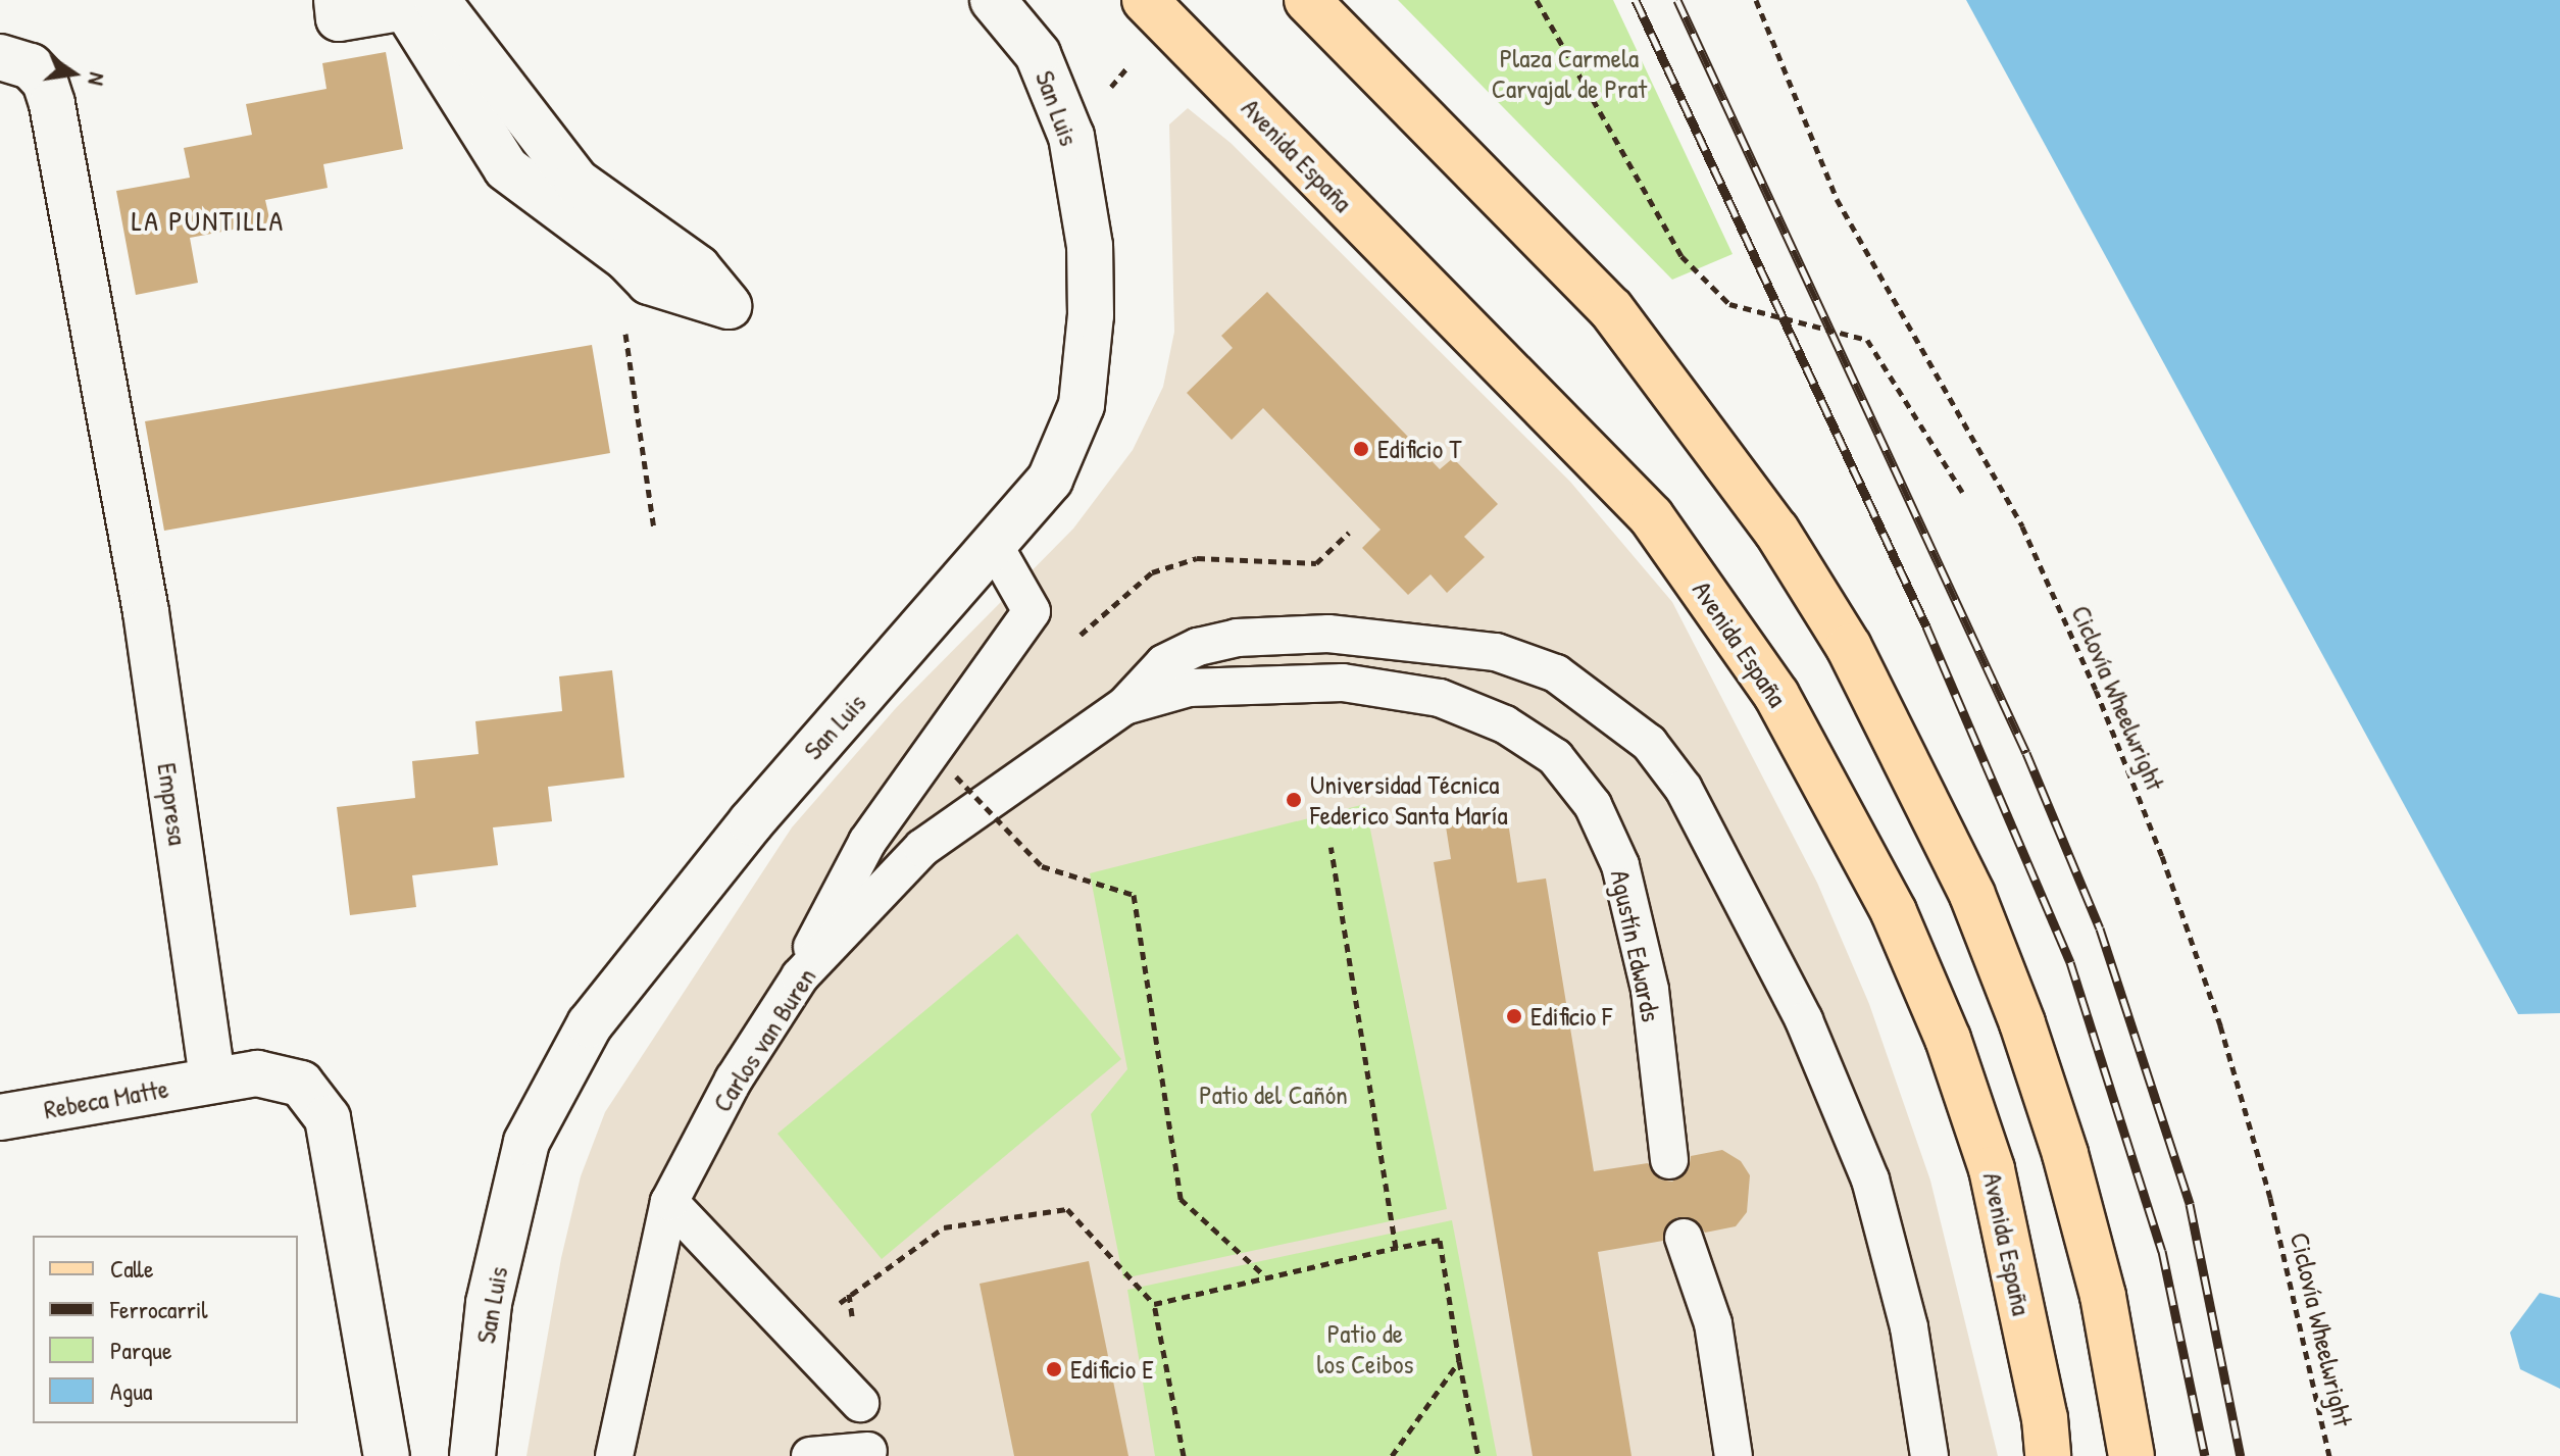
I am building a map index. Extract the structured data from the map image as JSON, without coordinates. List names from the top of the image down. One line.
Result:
{"streets":{"main road":["Avenida España"],"street":["San Luis","Empresa","Rebeca Matte"],"lane":["Agustín Edwards","Carlos van Buren"],"path":["Ciclovía Wheelwright"]},"crossings":[["Empresa","Rebeca Matte"],["Agustín Edwards","Carlos van Buren"]],"districts":["LA PUNTILLA"],"parks":["Plaza Carmela Carvajal de Prat","Patio del Cañón","Patio de los Ceibos"],"places":["Edificio T","Universidad Técnica Federico Santa María","Edificio F","Edificio E"],"legend":["Calle","Ferrocarril","Parque","Agua"],"north":"right"}
